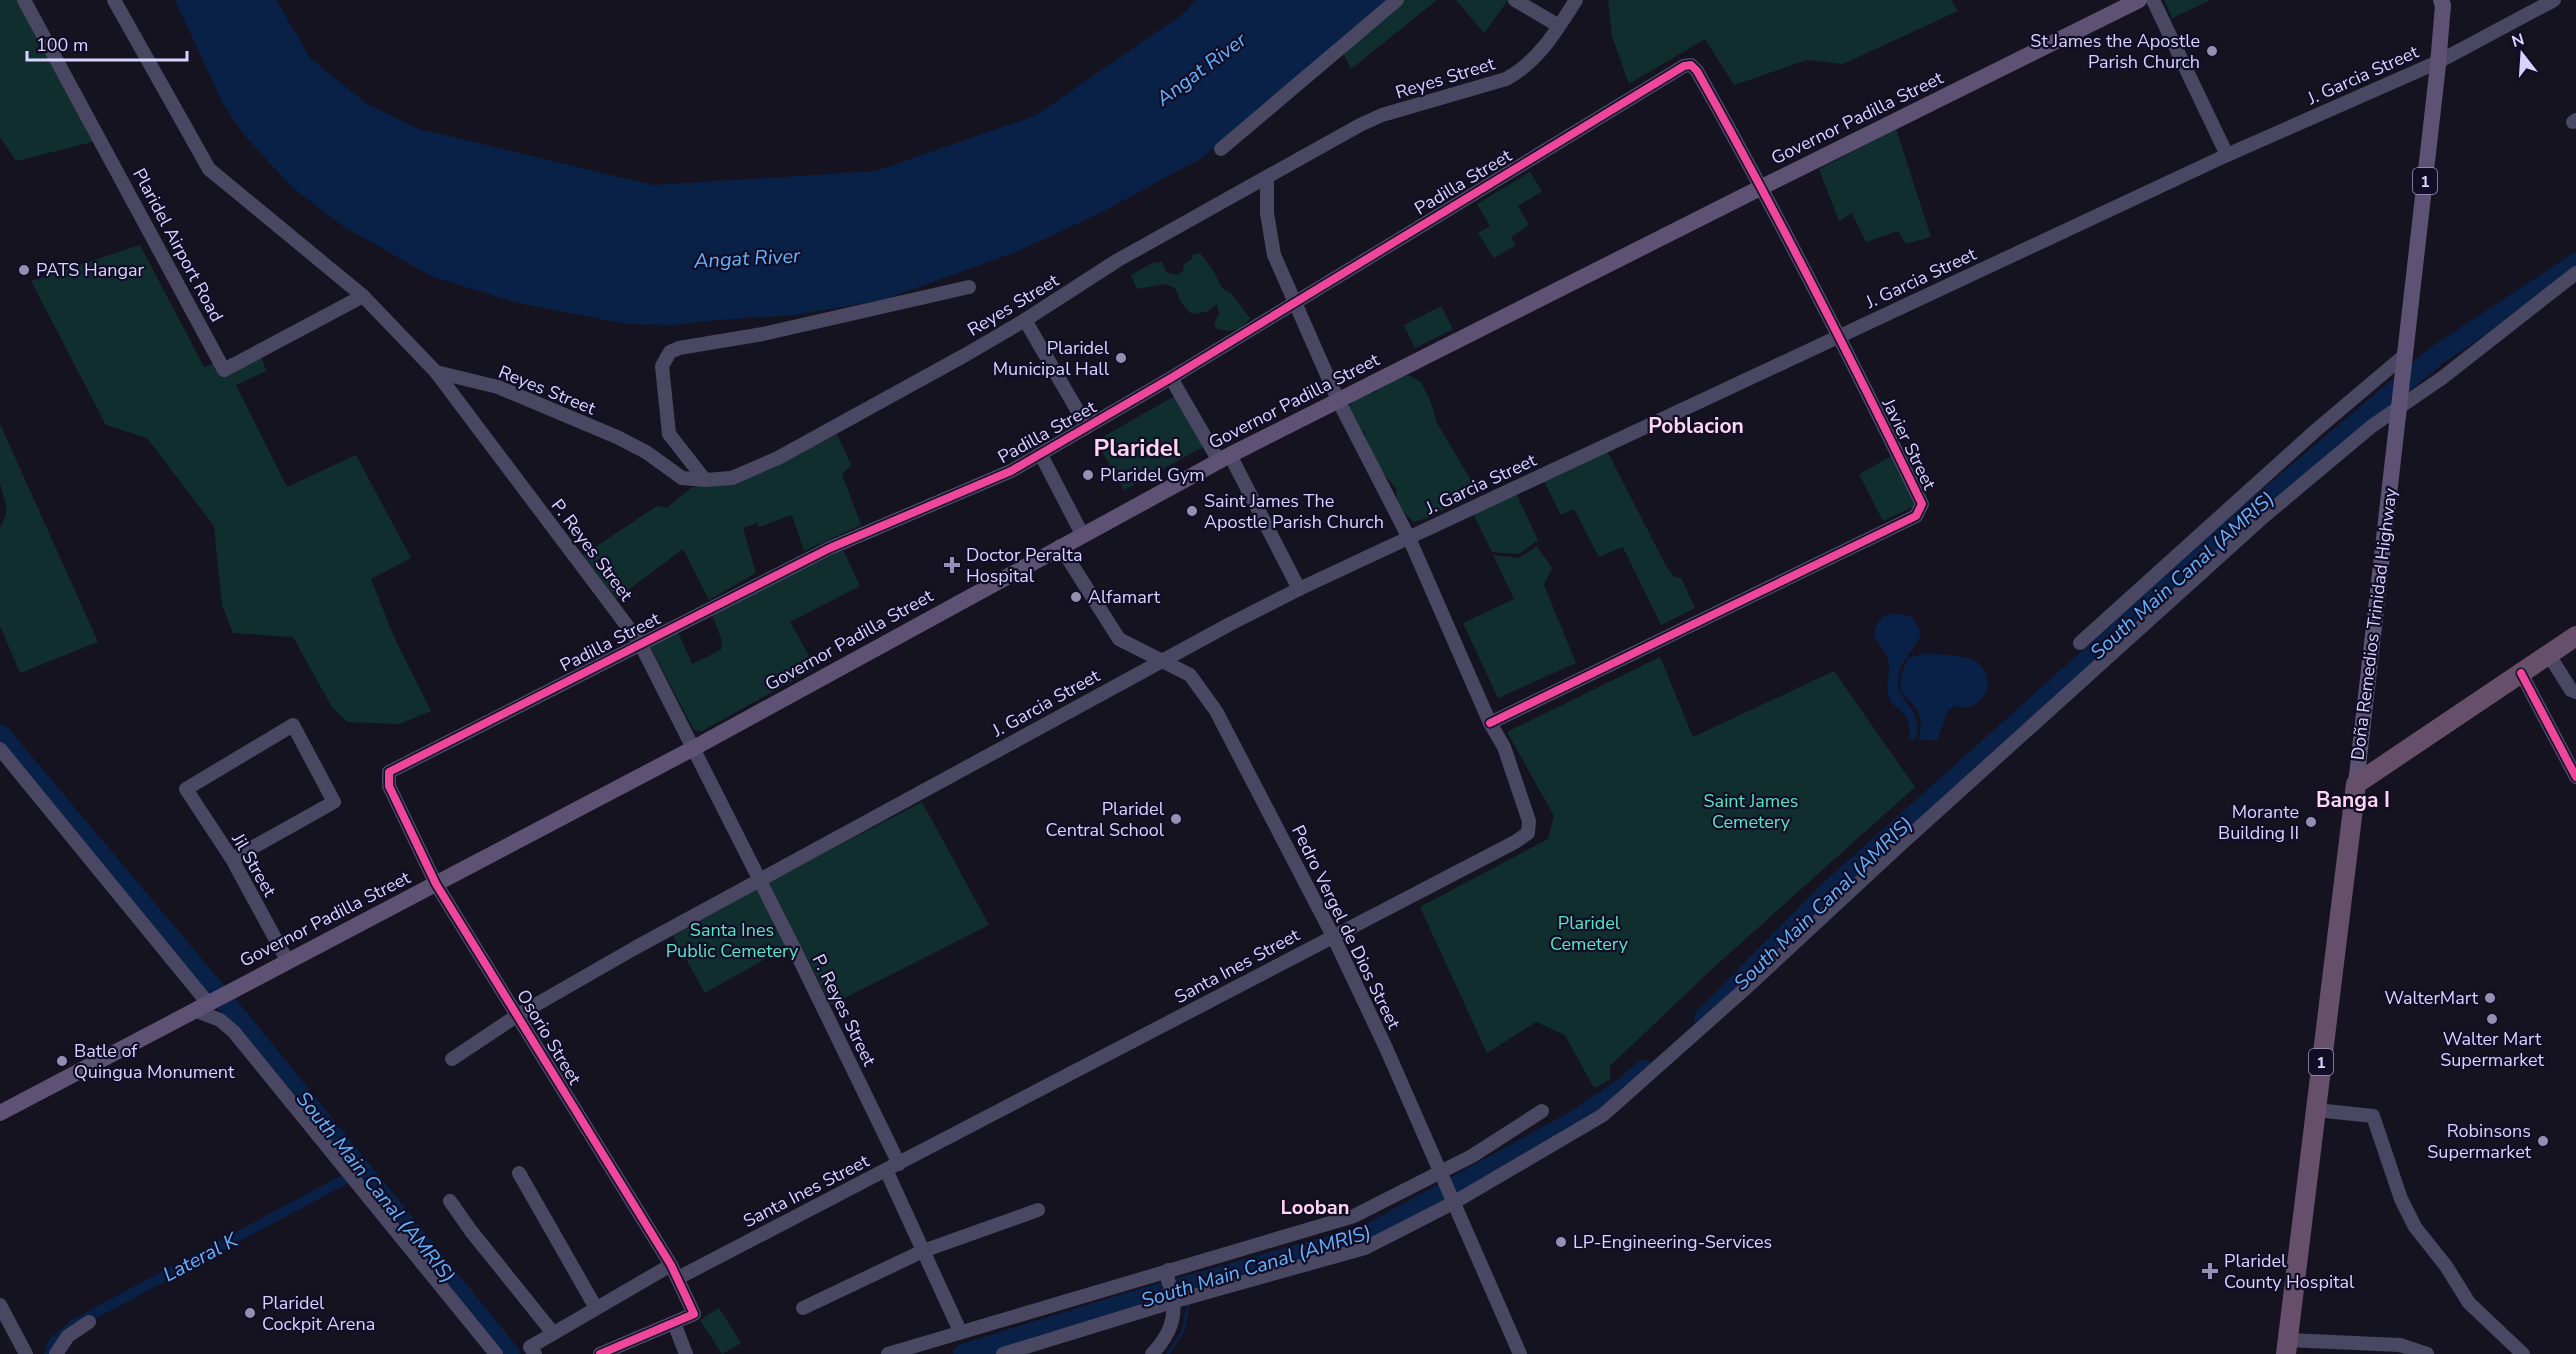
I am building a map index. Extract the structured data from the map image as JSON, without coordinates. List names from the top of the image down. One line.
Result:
{"streets":{"highway":["1","Doña Remedios Trinidad Highway"],"main road":["Governor Padilla Street"],"street":["J. Garcia Street","Reyes Street","Padilla Street","Plaridel Airport Road","Javier Street","P. Reyes Street","Jil Street","Pedro Vergel de Dios Street","Santa Ines Street","Osorio Street"]},"crossings":[["J. Garcia Street","Javier Street"],["J. Garcia Street","P. Reyes Street"],["J. Garcia Street","Doña Remedios Trinidad Highway"],["J. Garcia Street","Pedro Vergel de Dios Street"],["J. Garcia Street","Santa Ines Street"],["J. Garcia Street","Osorio Street"],["Reyes Street","P. Reyes Street"],["Reyes Street","Santa Ines Street"],["Governor Padilla Street","Javier Street"],["Governor Padilla Street","P. Reyes Street"],["Governor Padilla Street","Jil Street"],["Governor Padilla Street","Pedro Vergel de Dios Street"],["Governor Padilla Street","Santa Ines Street"],["Governor Padilla Street","Osorio Street"],["Padilla Street","Javier Street"],["Padilla Street","P. Reyes Street"],["Padilla Street","Santa Ines Street"],["Padilla Street","Osorio Street"],["Plaridel Airport Road","P. Reyes Street"],["Javier Street","Santa Ines Street"],["P. Reyes Street","Santa Ines Street"],["Pedro Vergel de Dios Street","Santa Ines Street"],["Santa Ines Street","Osorio Street"]],"districts":["Poblacion","Plaridel","Banga I","Looban"],"water":["Angat River","South Main Canal (AMRIS)","Lateral K"],"parks":["Saint James Cemetery","Plaridel Cemetery","Santa Ines Public Cemetery"],"places":{"other":["St James the Apostle Parish Church","PATS Hangar","Plaridel Municipal Hall","Plaridel Gym","Saint James The Apostle Parish Church","Alfamart","Plaridel Central School","Morante Building II","WalterMart","Walter Mart Supermarket","Batle of Quingua Monument","Robinsons Supermarket","LP-Engineering-Services","Plaridel Cockpit Arena"],"health":["Doctor Peralta Hospital","Plaridel County Hospital"]},"scale_bar":"100 m","north":"top"}
